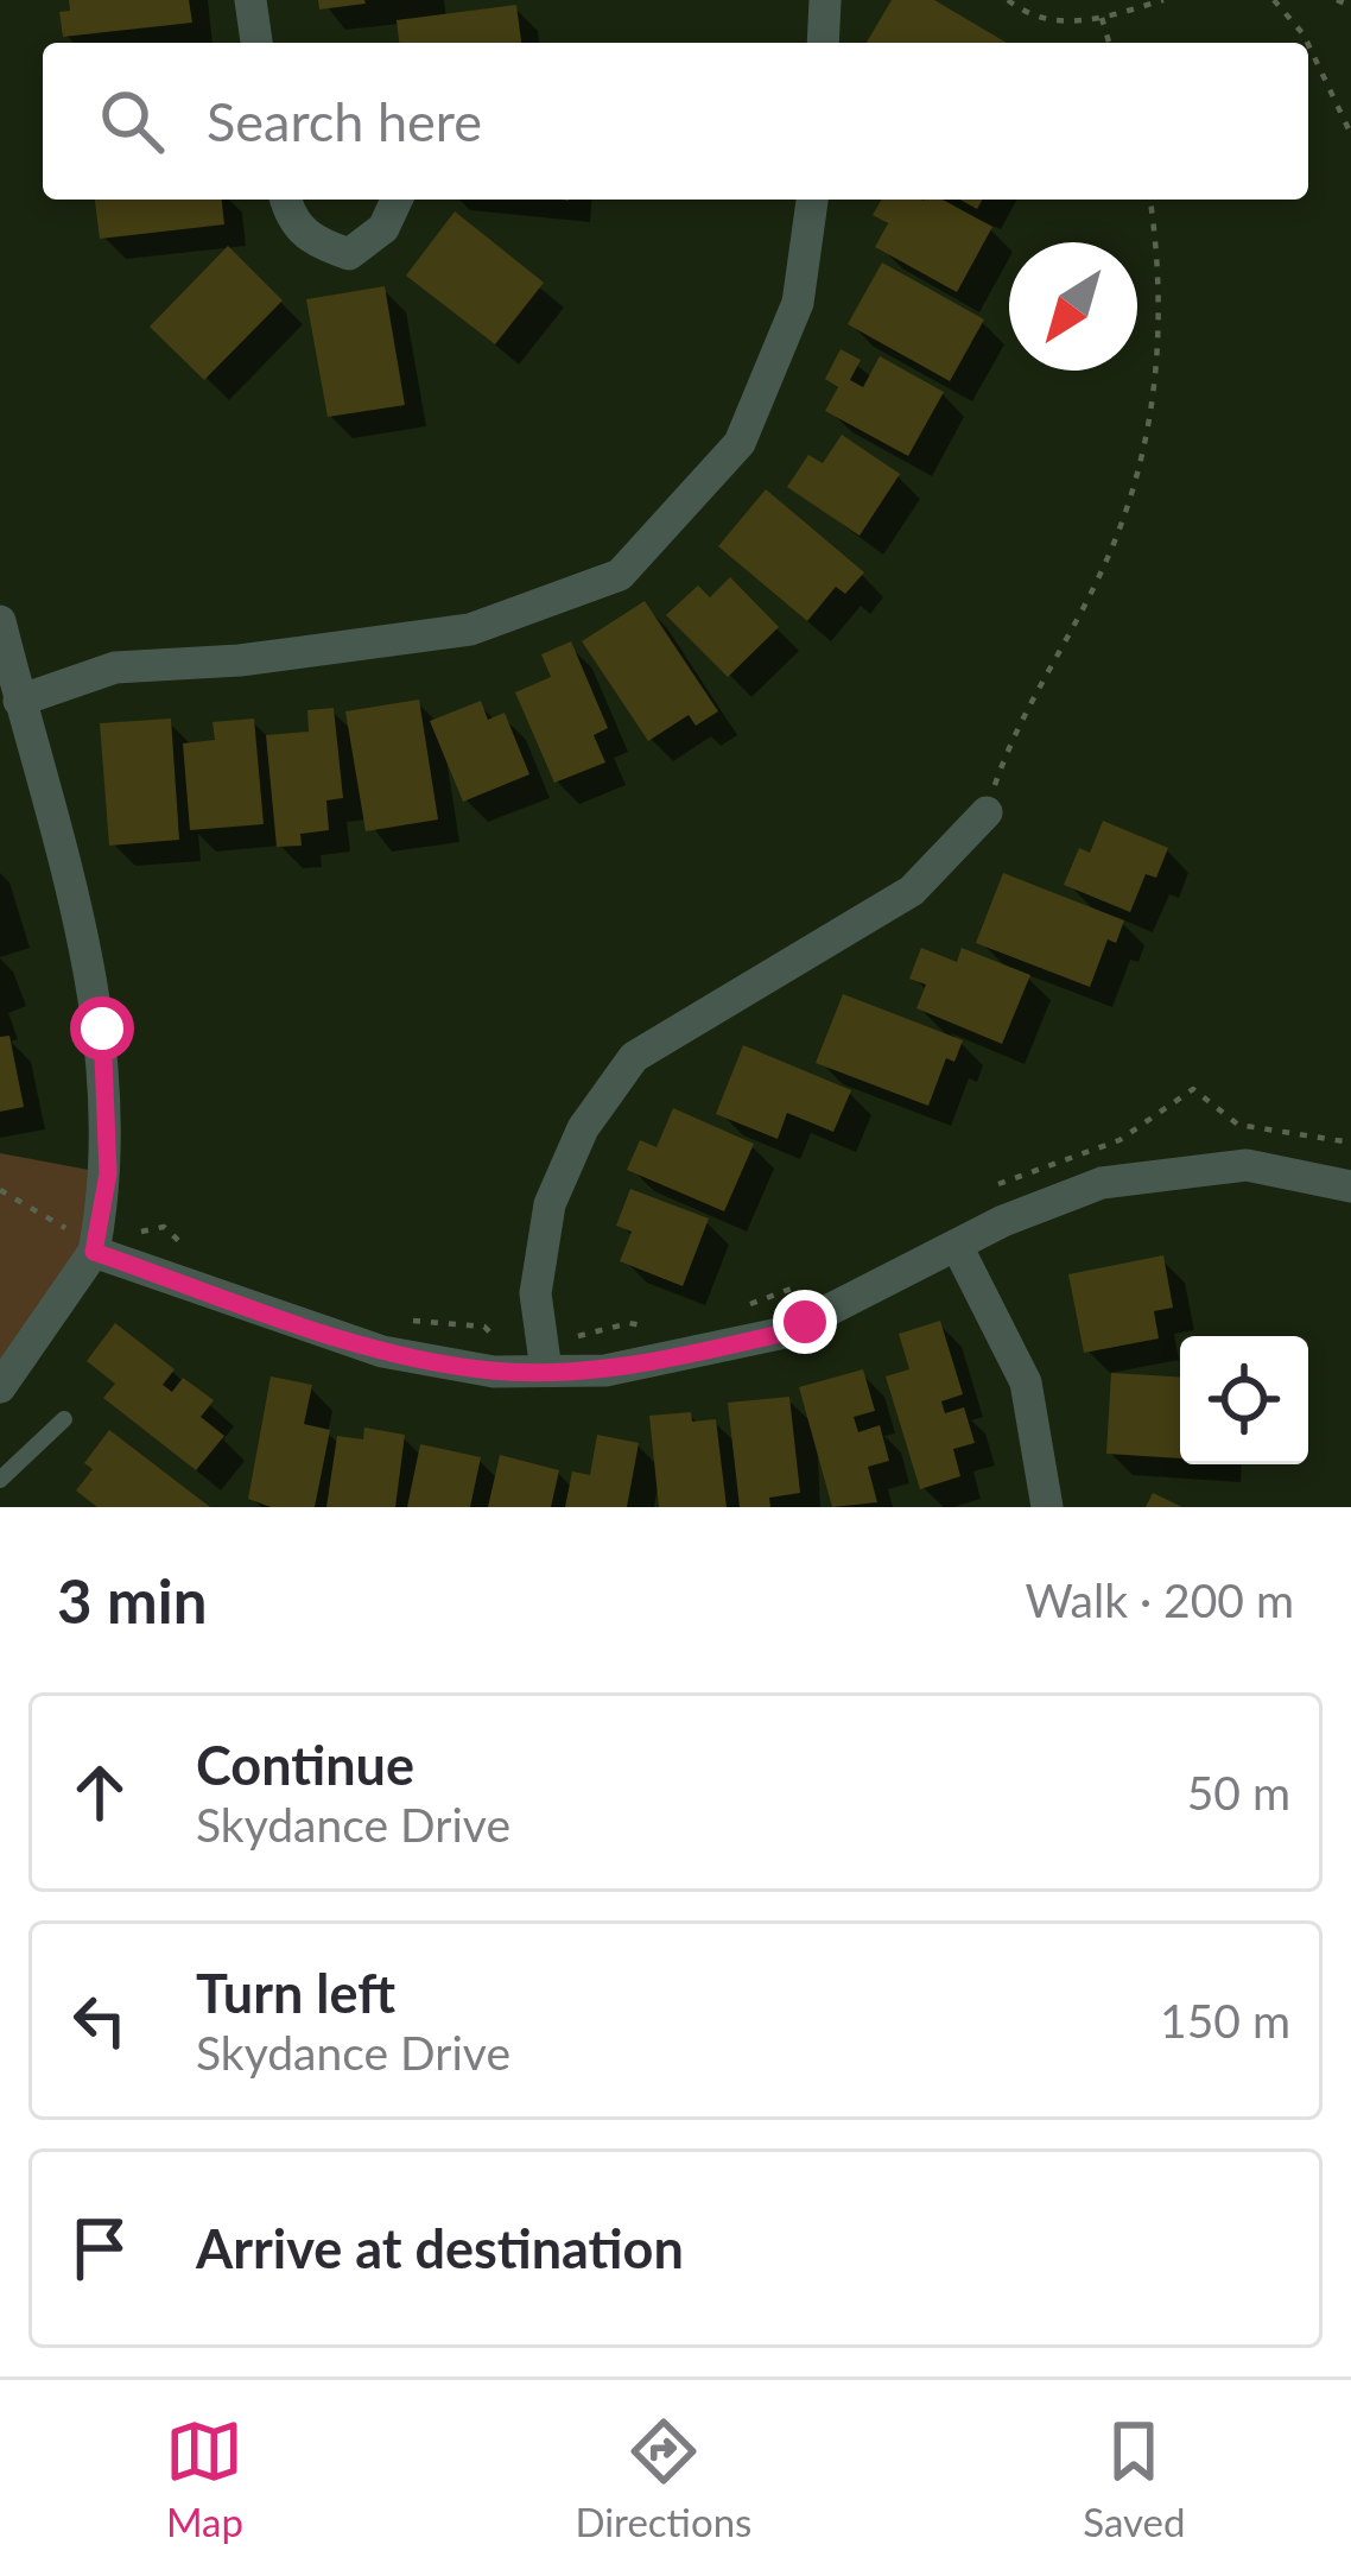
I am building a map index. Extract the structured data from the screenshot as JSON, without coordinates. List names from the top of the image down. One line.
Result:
{"north":"bottom left","page":{"search":"Search here","heading":["3 min","Walk · 200 m"],"list":[["Continue","Skydance Drive","50 m"],["Turn left","Skydance Drive","150 m"],"Arrive at destination"],"nav":["Map","Directions","Saved"]}}
